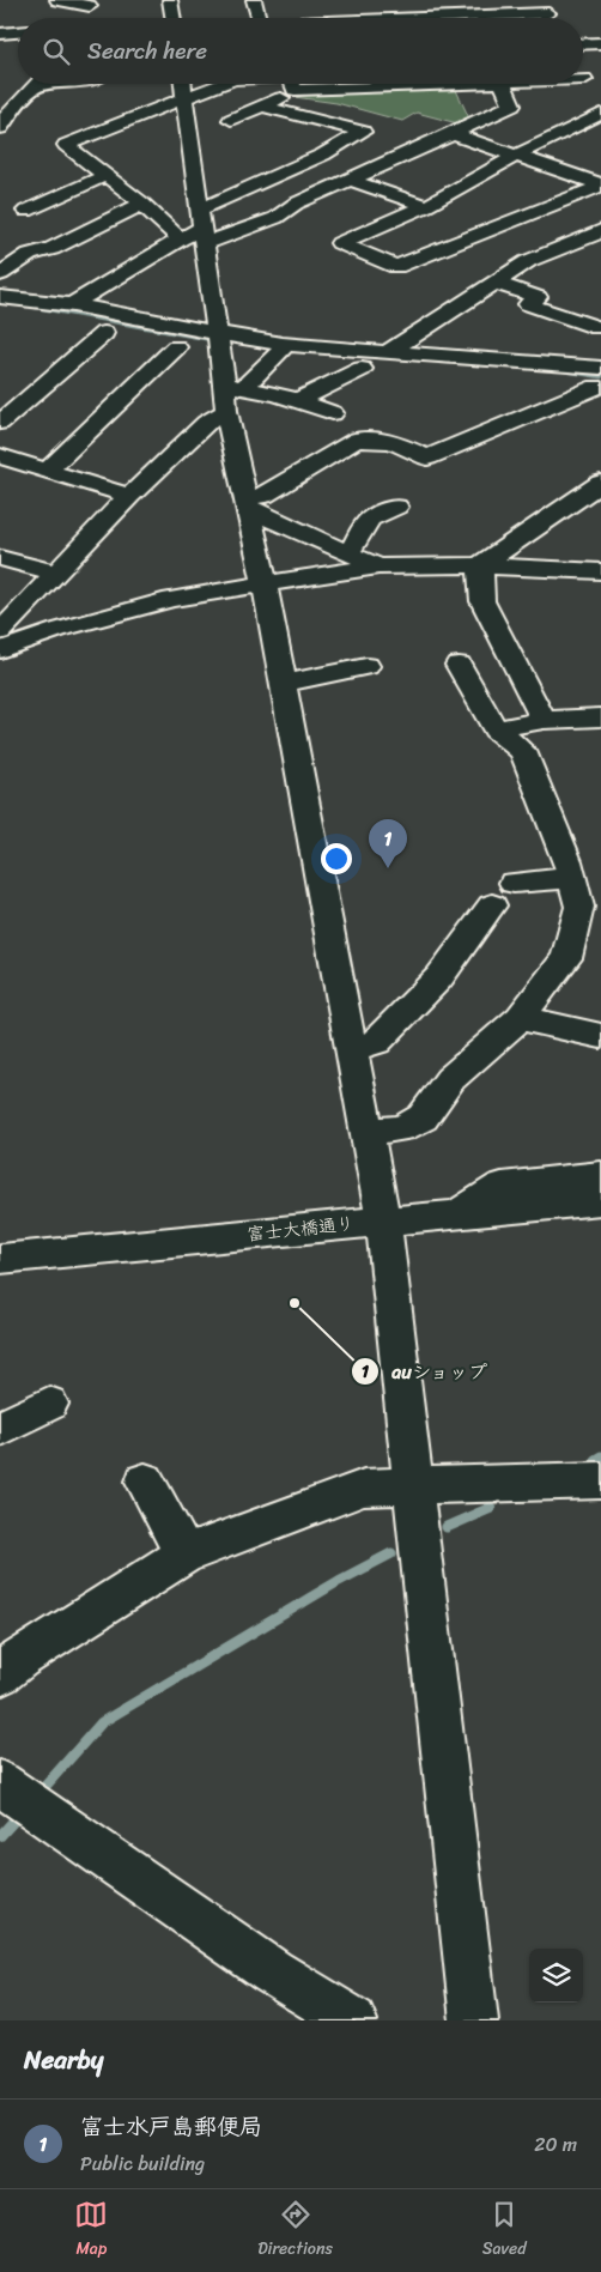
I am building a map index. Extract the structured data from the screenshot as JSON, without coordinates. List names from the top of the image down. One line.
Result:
{"streets":{"street":["富士大橋通り"]},"places":["auショップ"],"page":{"search":"Search here","pins":"1","heading":"Nearby","list":[{"mark":"1","name":"富士水戸島郵便局","note":"Public building","value":"20 m"}],"nav":["Map","Directions","Saved"]}}
